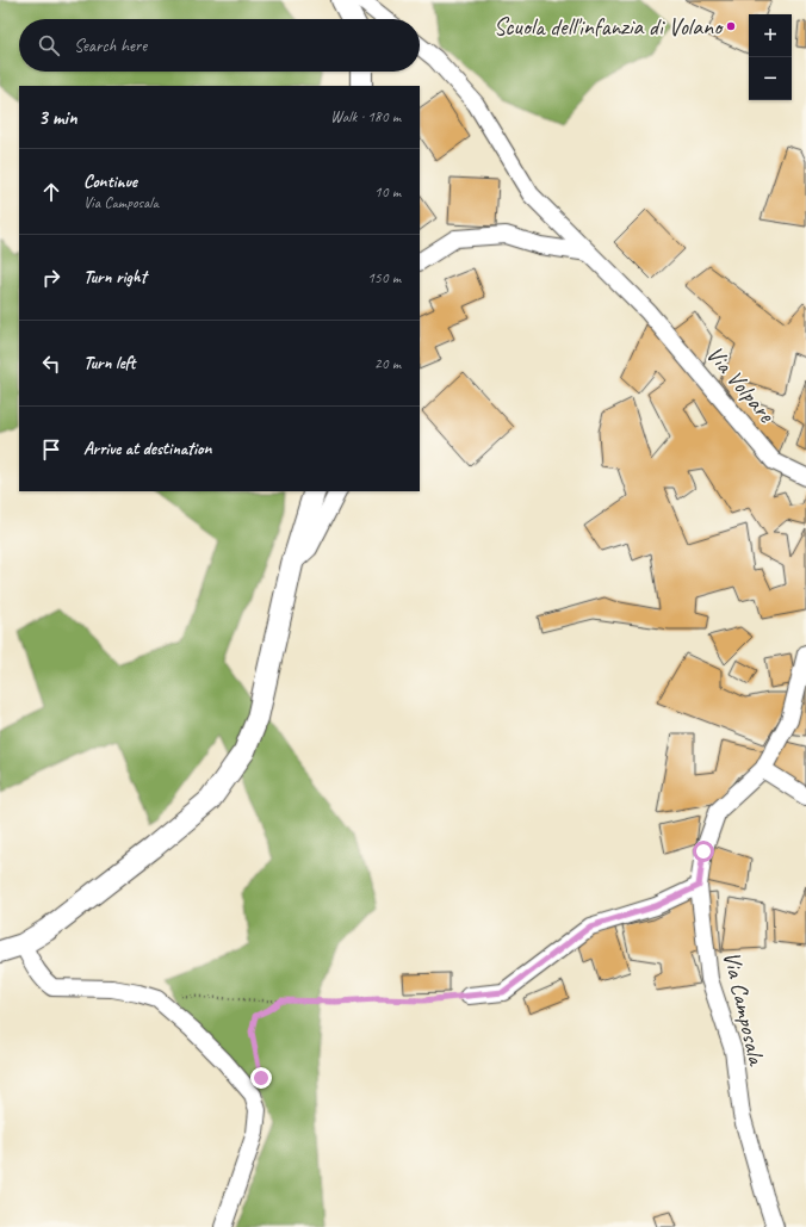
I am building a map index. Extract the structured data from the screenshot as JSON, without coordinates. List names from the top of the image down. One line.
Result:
{"streets":{"street":["Via Volpare","Via Camposala"]},"places":["Scuola dell'infanzia di Volano"],"page":{"map_buttons":["+","−"],"search":"Search here","heading":["3 min","Walk · 180 m"],"list":[["Continue","Via Camposala","10 m"],["Turn right","150 m"],["Turn left","20 m"],"Arrive at destination"]}}
